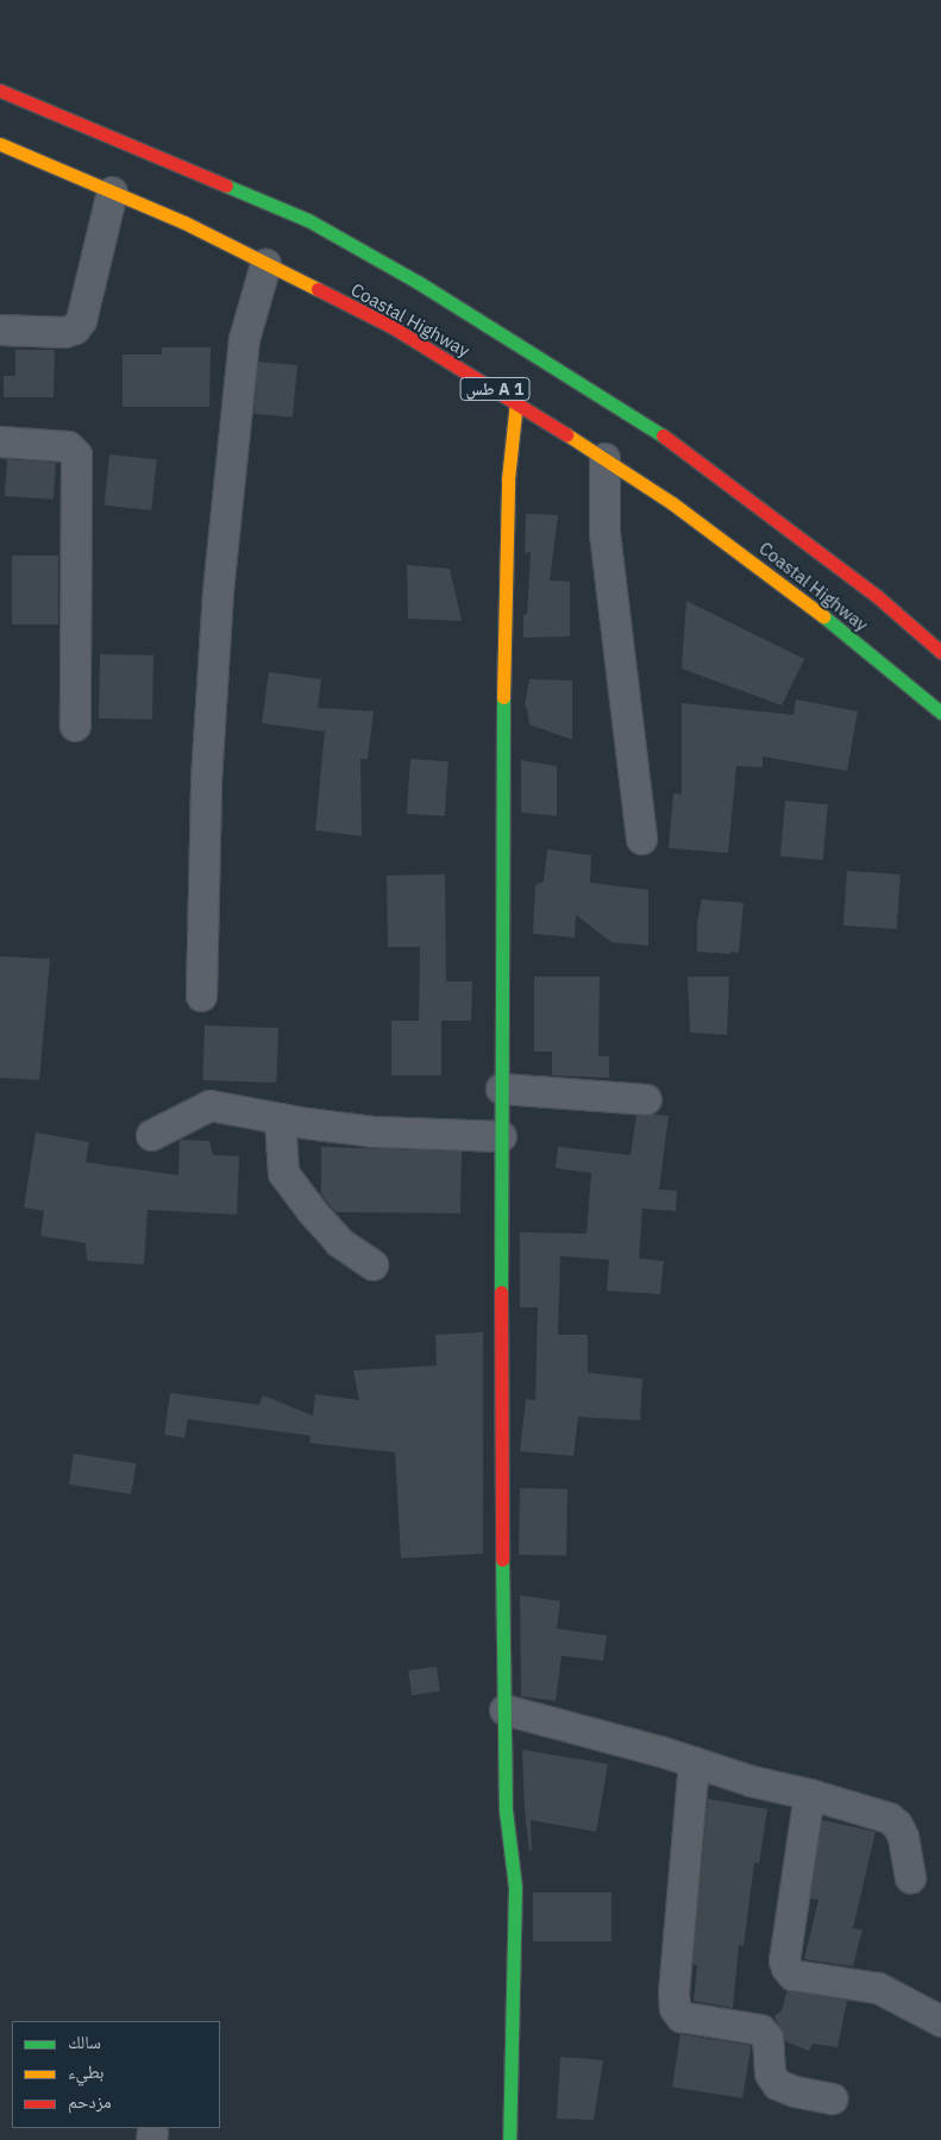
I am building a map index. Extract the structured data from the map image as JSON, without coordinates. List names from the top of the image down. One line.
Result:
{"streets":{"main road":["Coastal Highway","طس A 1"]},"legend":["سالك","بطيء","مزدحم"]}
